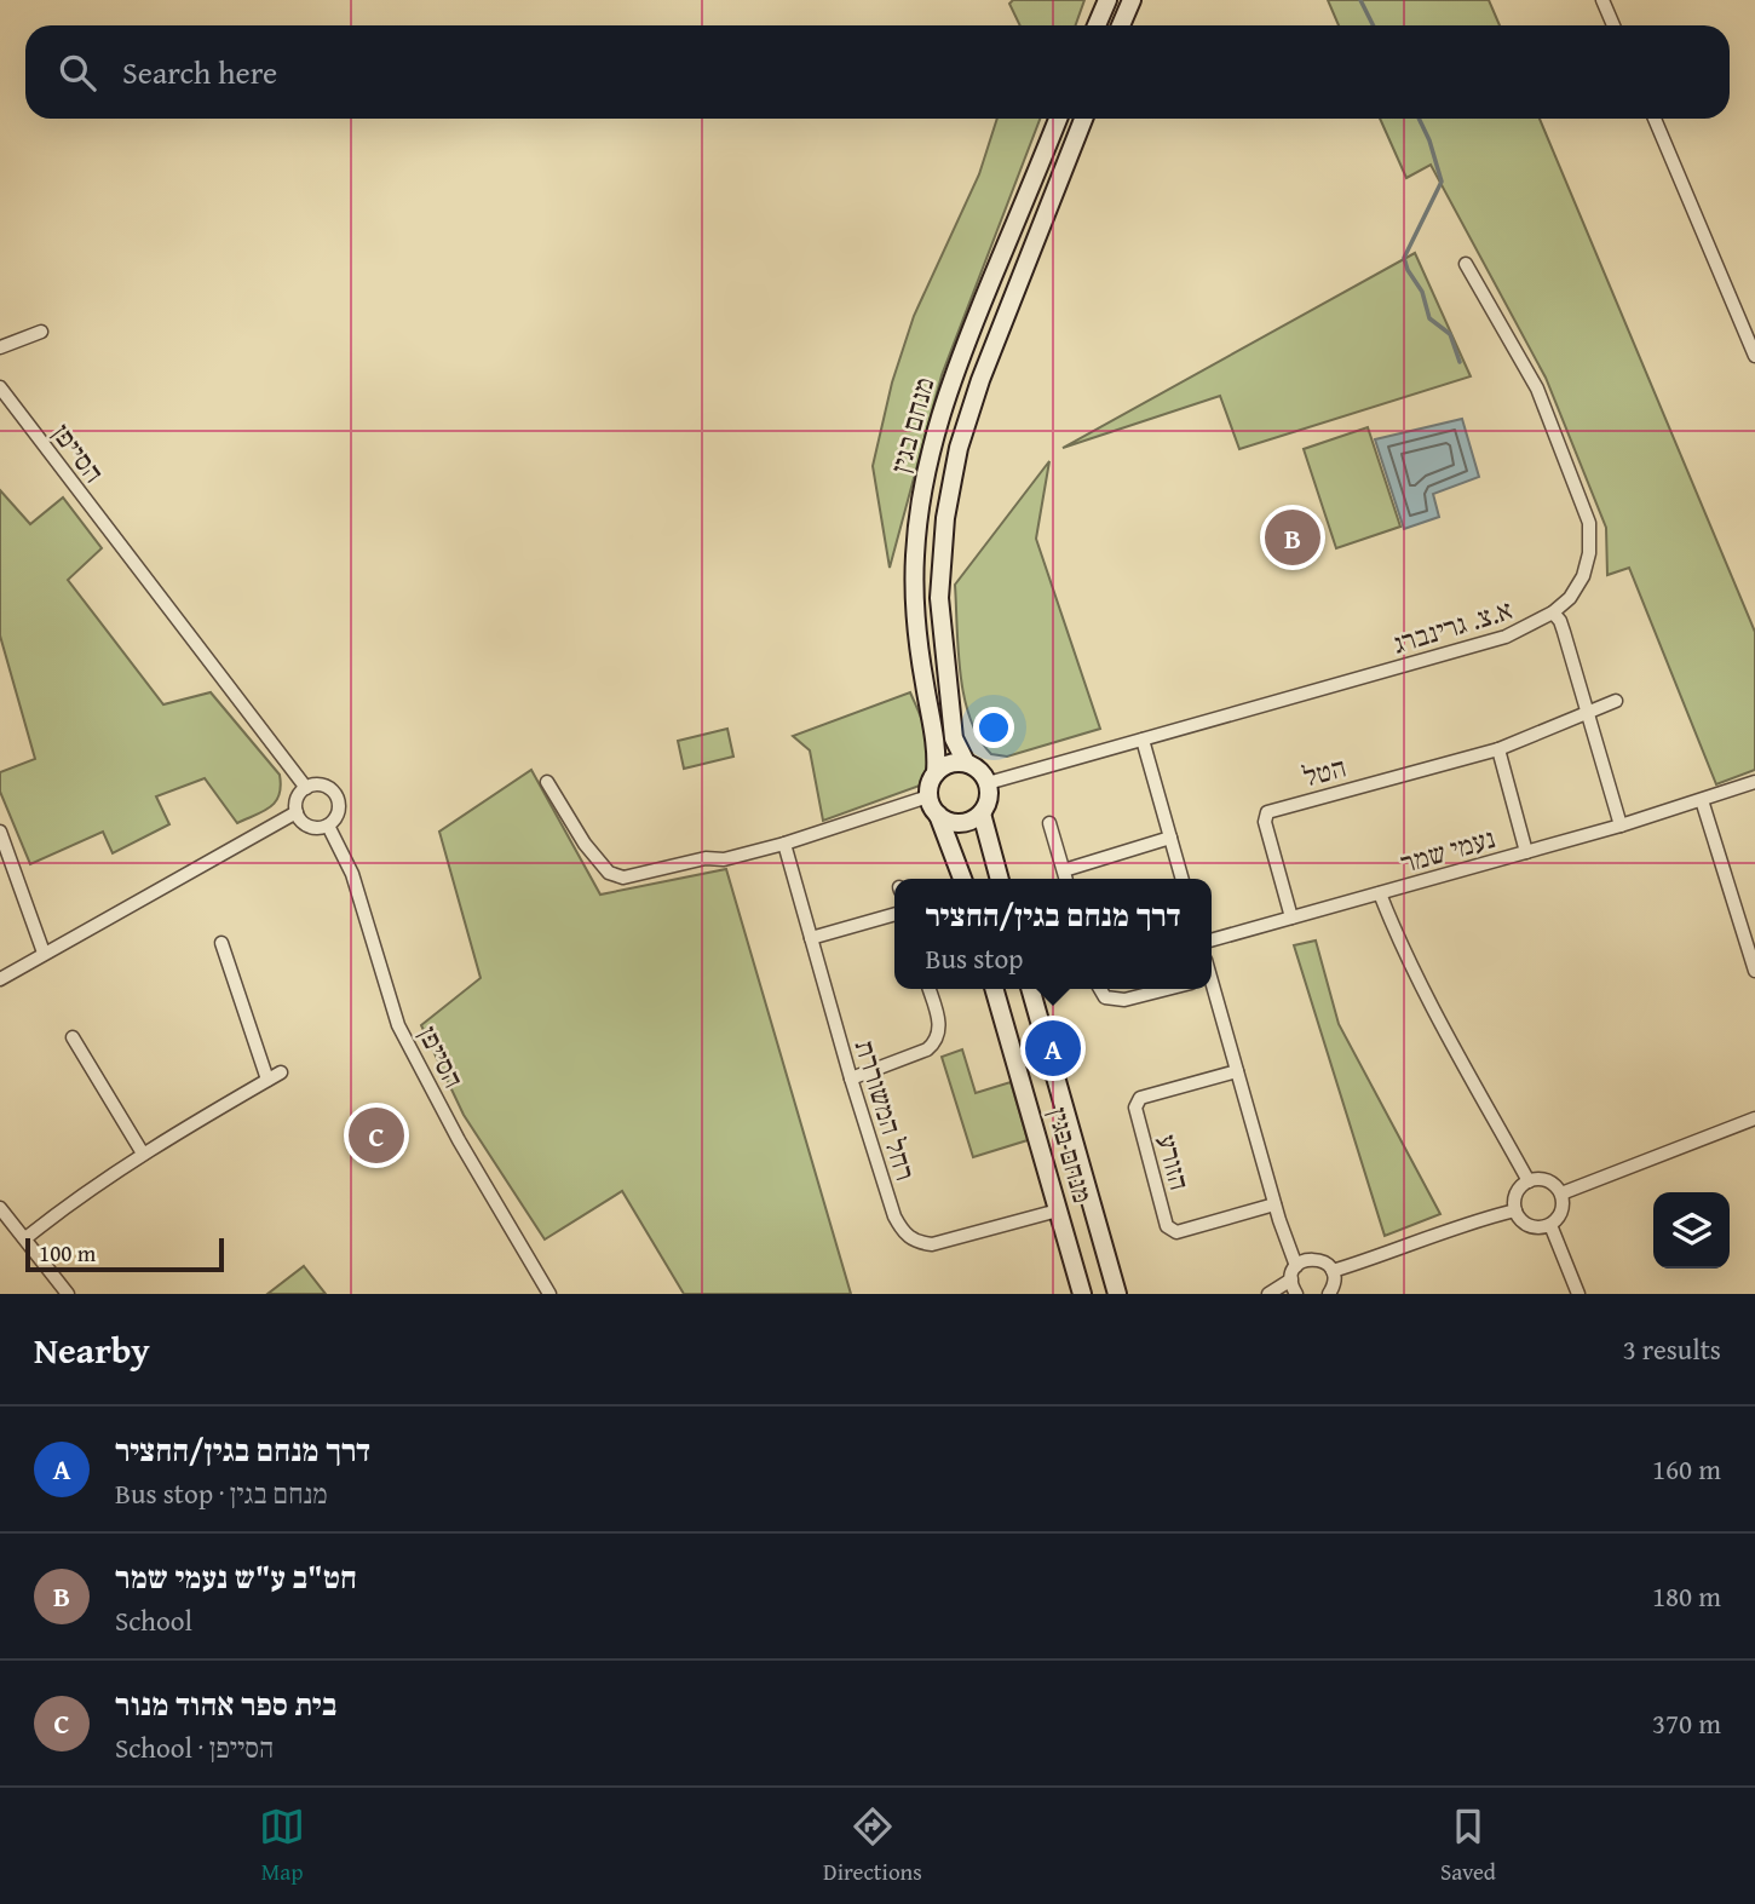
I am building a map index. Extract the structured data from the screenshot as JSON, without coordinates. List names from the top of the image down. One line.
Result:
{"streets":{"main road":["מנחם בגין"],"street":["הסייפן","א.צ. גרינברג","הטל","נעמי שמר","רחל המשוררת","הזורע"]},"crossings":[["מנחם בגין","א.צ. גרינברג"],["מנחם בגין","רחל המשוררת"],["הטל","נעמי שמר"]],"scale_bar":"100 m","page":{"search":"Search here","pins":["B","A","C"],"popup":["דרך מנחם בגין/החציר","Bus stop"],"scale":"100 m","heading":["Nearby","3 results"],"list":[{"mark":"A","name":"דרך מנחם בגין/החציר","note":"Bus stop · מנחם בגין","value":"160 m"},{"mark":"B","name":"חט\"ב ע\"ש נעמי שמר","note":"School","value":"180 m"},{"mark":"C","name":"בית ספר אהוד מנור","note":"School · הסייפן","value":"370 m"}],"nav":["Map","Directions","Saved"]}}
